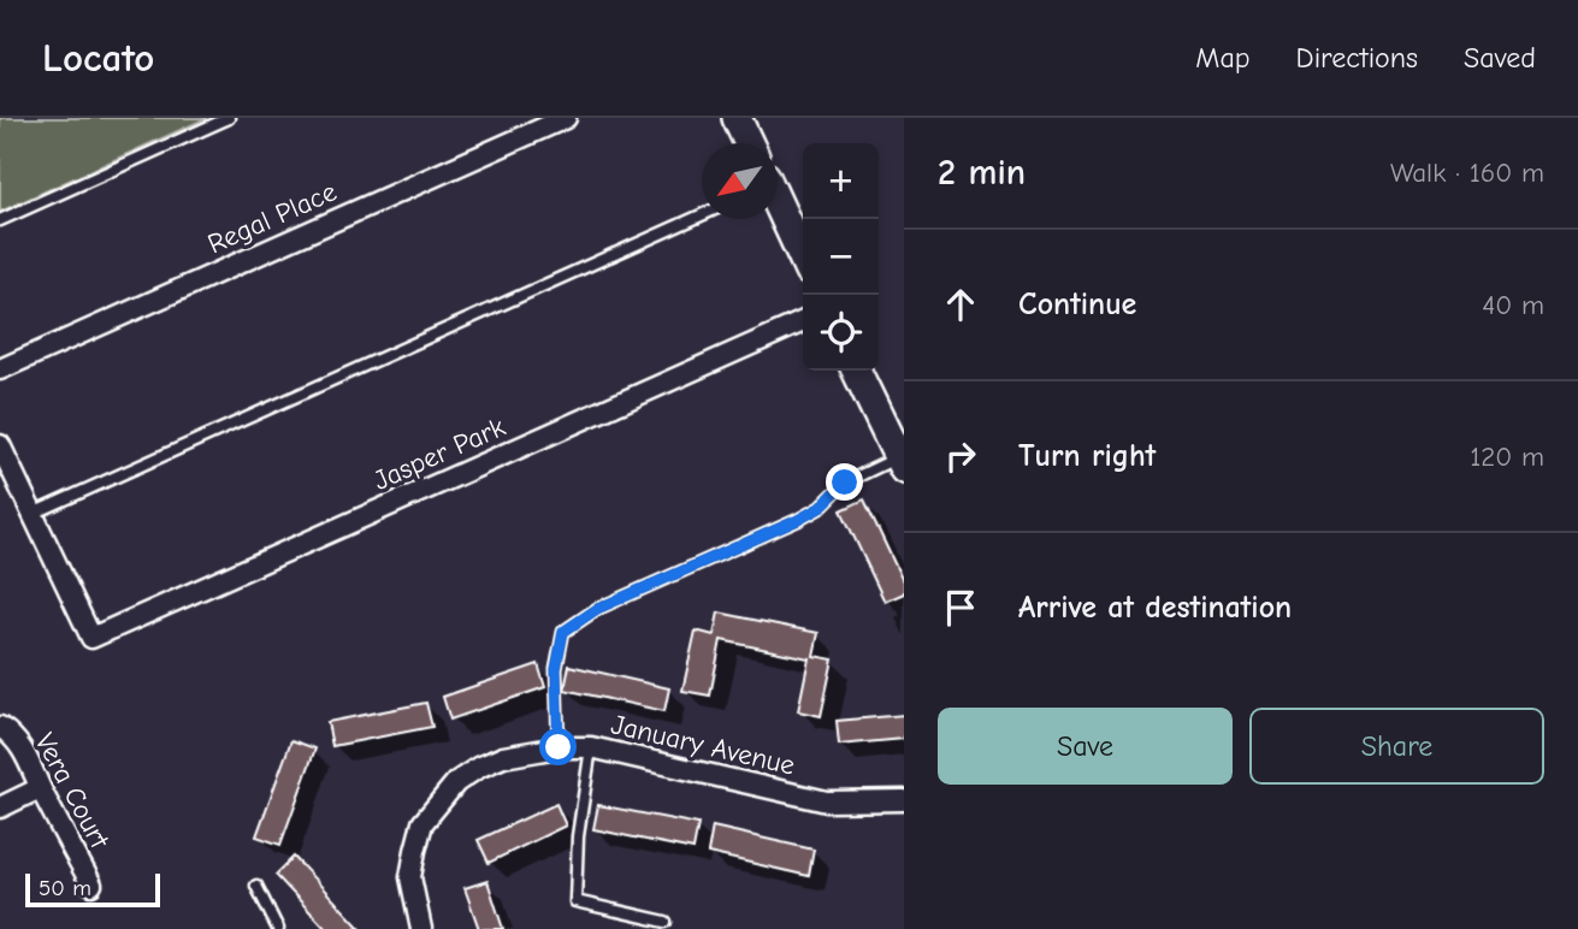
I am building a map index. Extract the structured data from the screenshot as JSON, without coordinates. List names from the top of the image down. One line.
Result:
{"streets":{"street":["Regal Place","Jasper Park","January Avenue","Vera Court"]},"scale_bar":"50 m","north":"bottom left","page":{"header":"Locato","nav":["Map","Directions","Saved"],"heading":["2 min","Walk · 160 m"],"map_buttons":["+","−"],"list":[["Continue","40 m"],["Turn right","120 m"],"Arrive at destination"],"buttons":["Save","Share"],"scale":"50 m"}}
